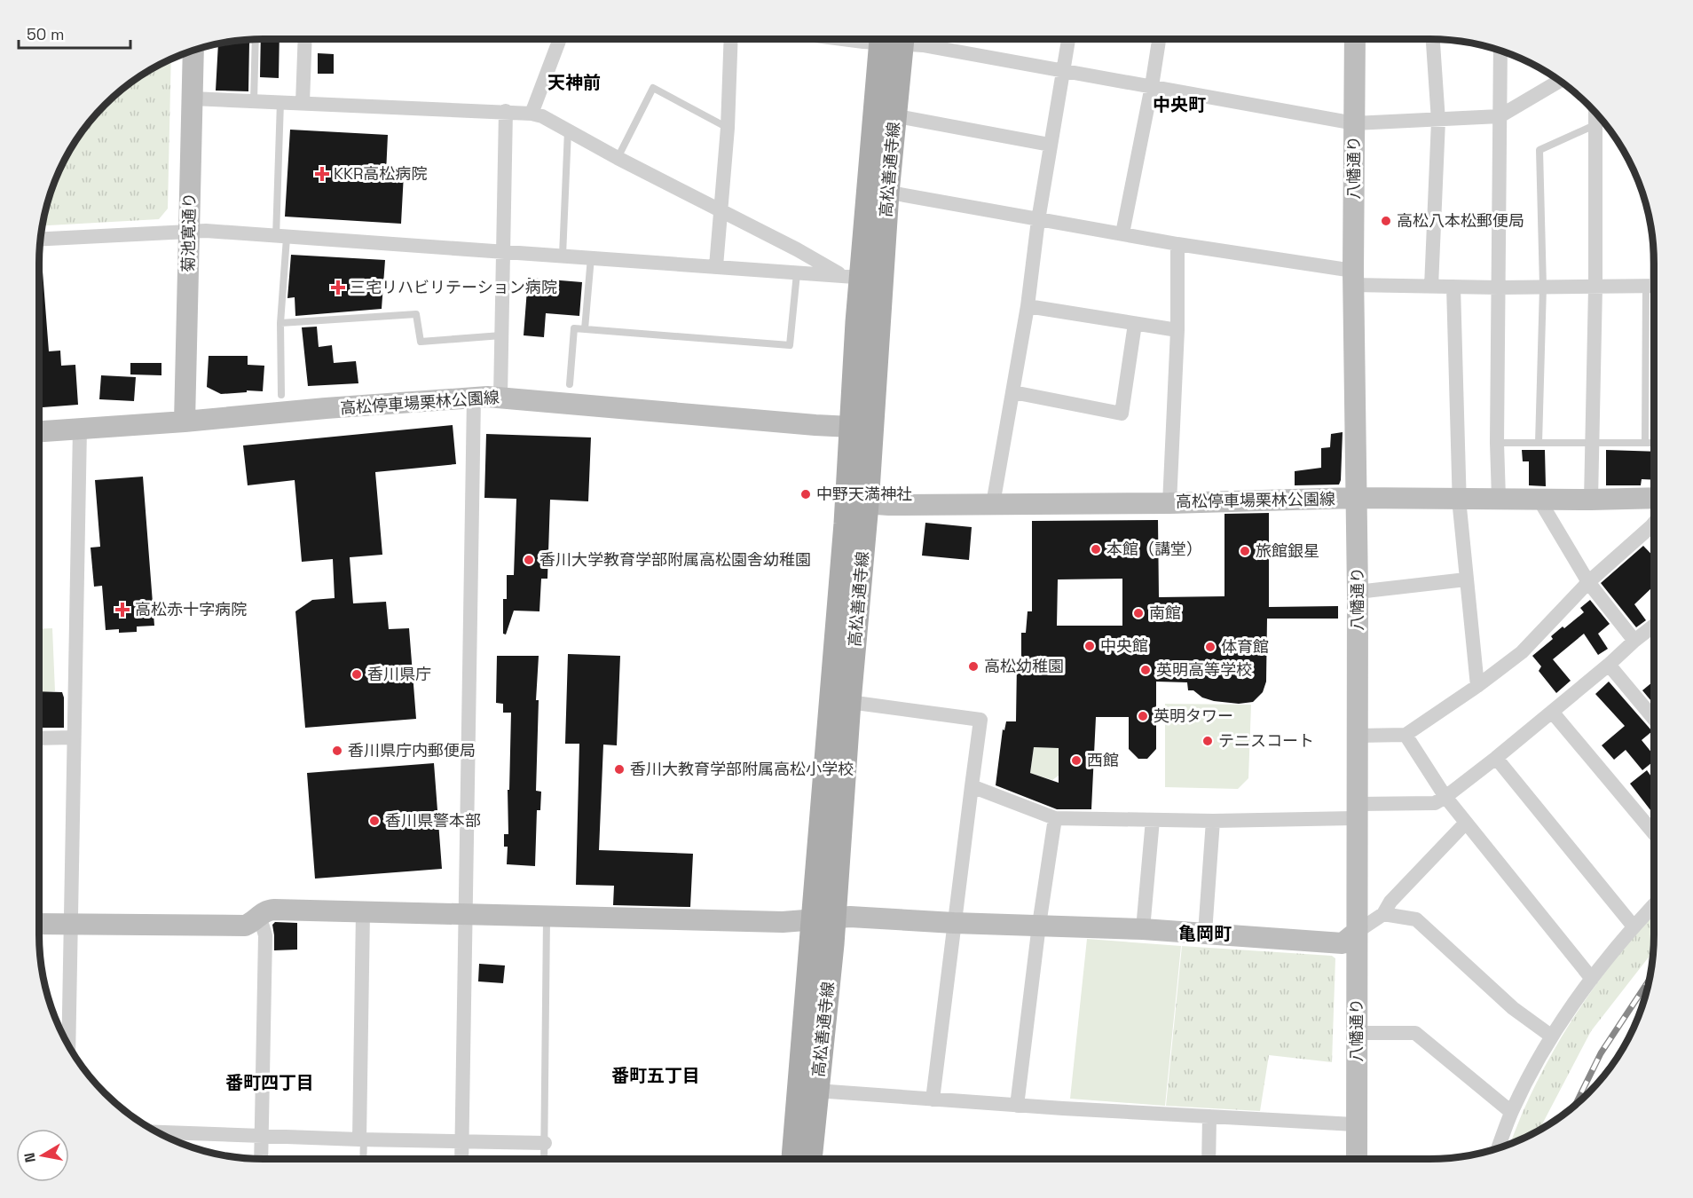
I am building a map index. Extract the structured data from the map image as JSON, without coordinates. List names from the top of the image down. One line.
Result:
{"streets":{"main road":["高松善通寺線"],"street":["八幡通り","菊池寛通り","高松停車場栗林公園線"]},"crossings":[["八幡通り","高松停車場栗林公園線"],["高松善通寺線","高松停車場栗林公園線"],["菊池寛通り","高松停車場栗林公園線"]],"districts":["天神前","中央町","亀岡町","番町五丁目","番町四丁目"],"places":{"health":["KKR高松病院","三宅リハビリテーション病院","高松赤十字病院"],"other":["高松八本松郵便局","中野天満神社","本館（講堂）","旅館銀星","香川大学教育学部附属高松園舎幼稚園","南館","中央館","体育館","高松幼稚園","英明高等学校","香川県庁","英明タワー","テニスコート","香川県庁内郵便局","西館","香川大教育学部附属高松小学校","香川県警本部"]},"scale_bar":"50 m","north":"left"}
